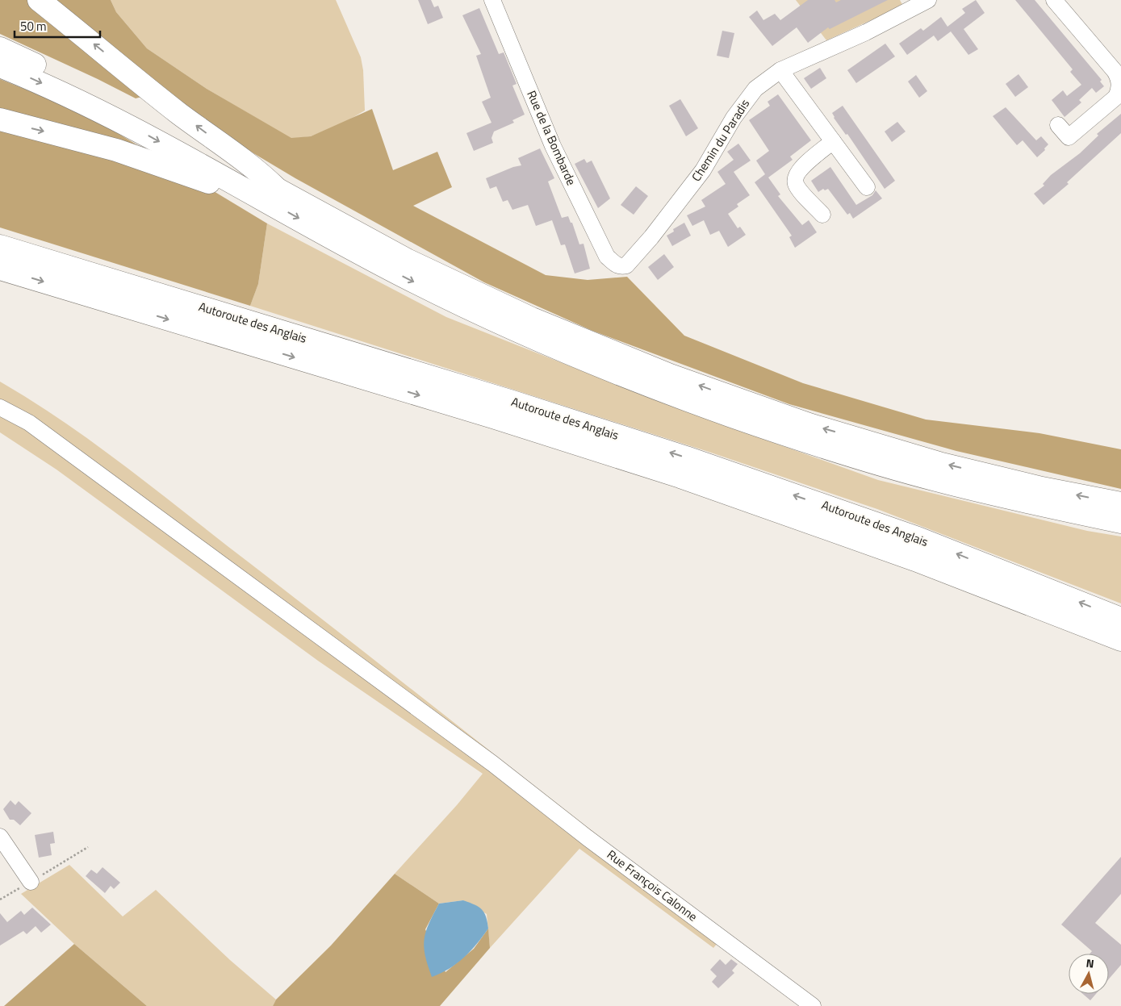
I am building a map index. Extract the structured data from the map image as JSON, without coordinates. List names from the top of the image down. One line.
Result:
{"streets":{"highway":["Autoroute des Anglais"],"street":["Rue de la Bombarde","Chemin du Paradis","Rue François Calonne"]},"crossings":[["Rue de la Bombarde","Chemin du Paradis"]],"scale_bar":"50 m","north":"top"}
